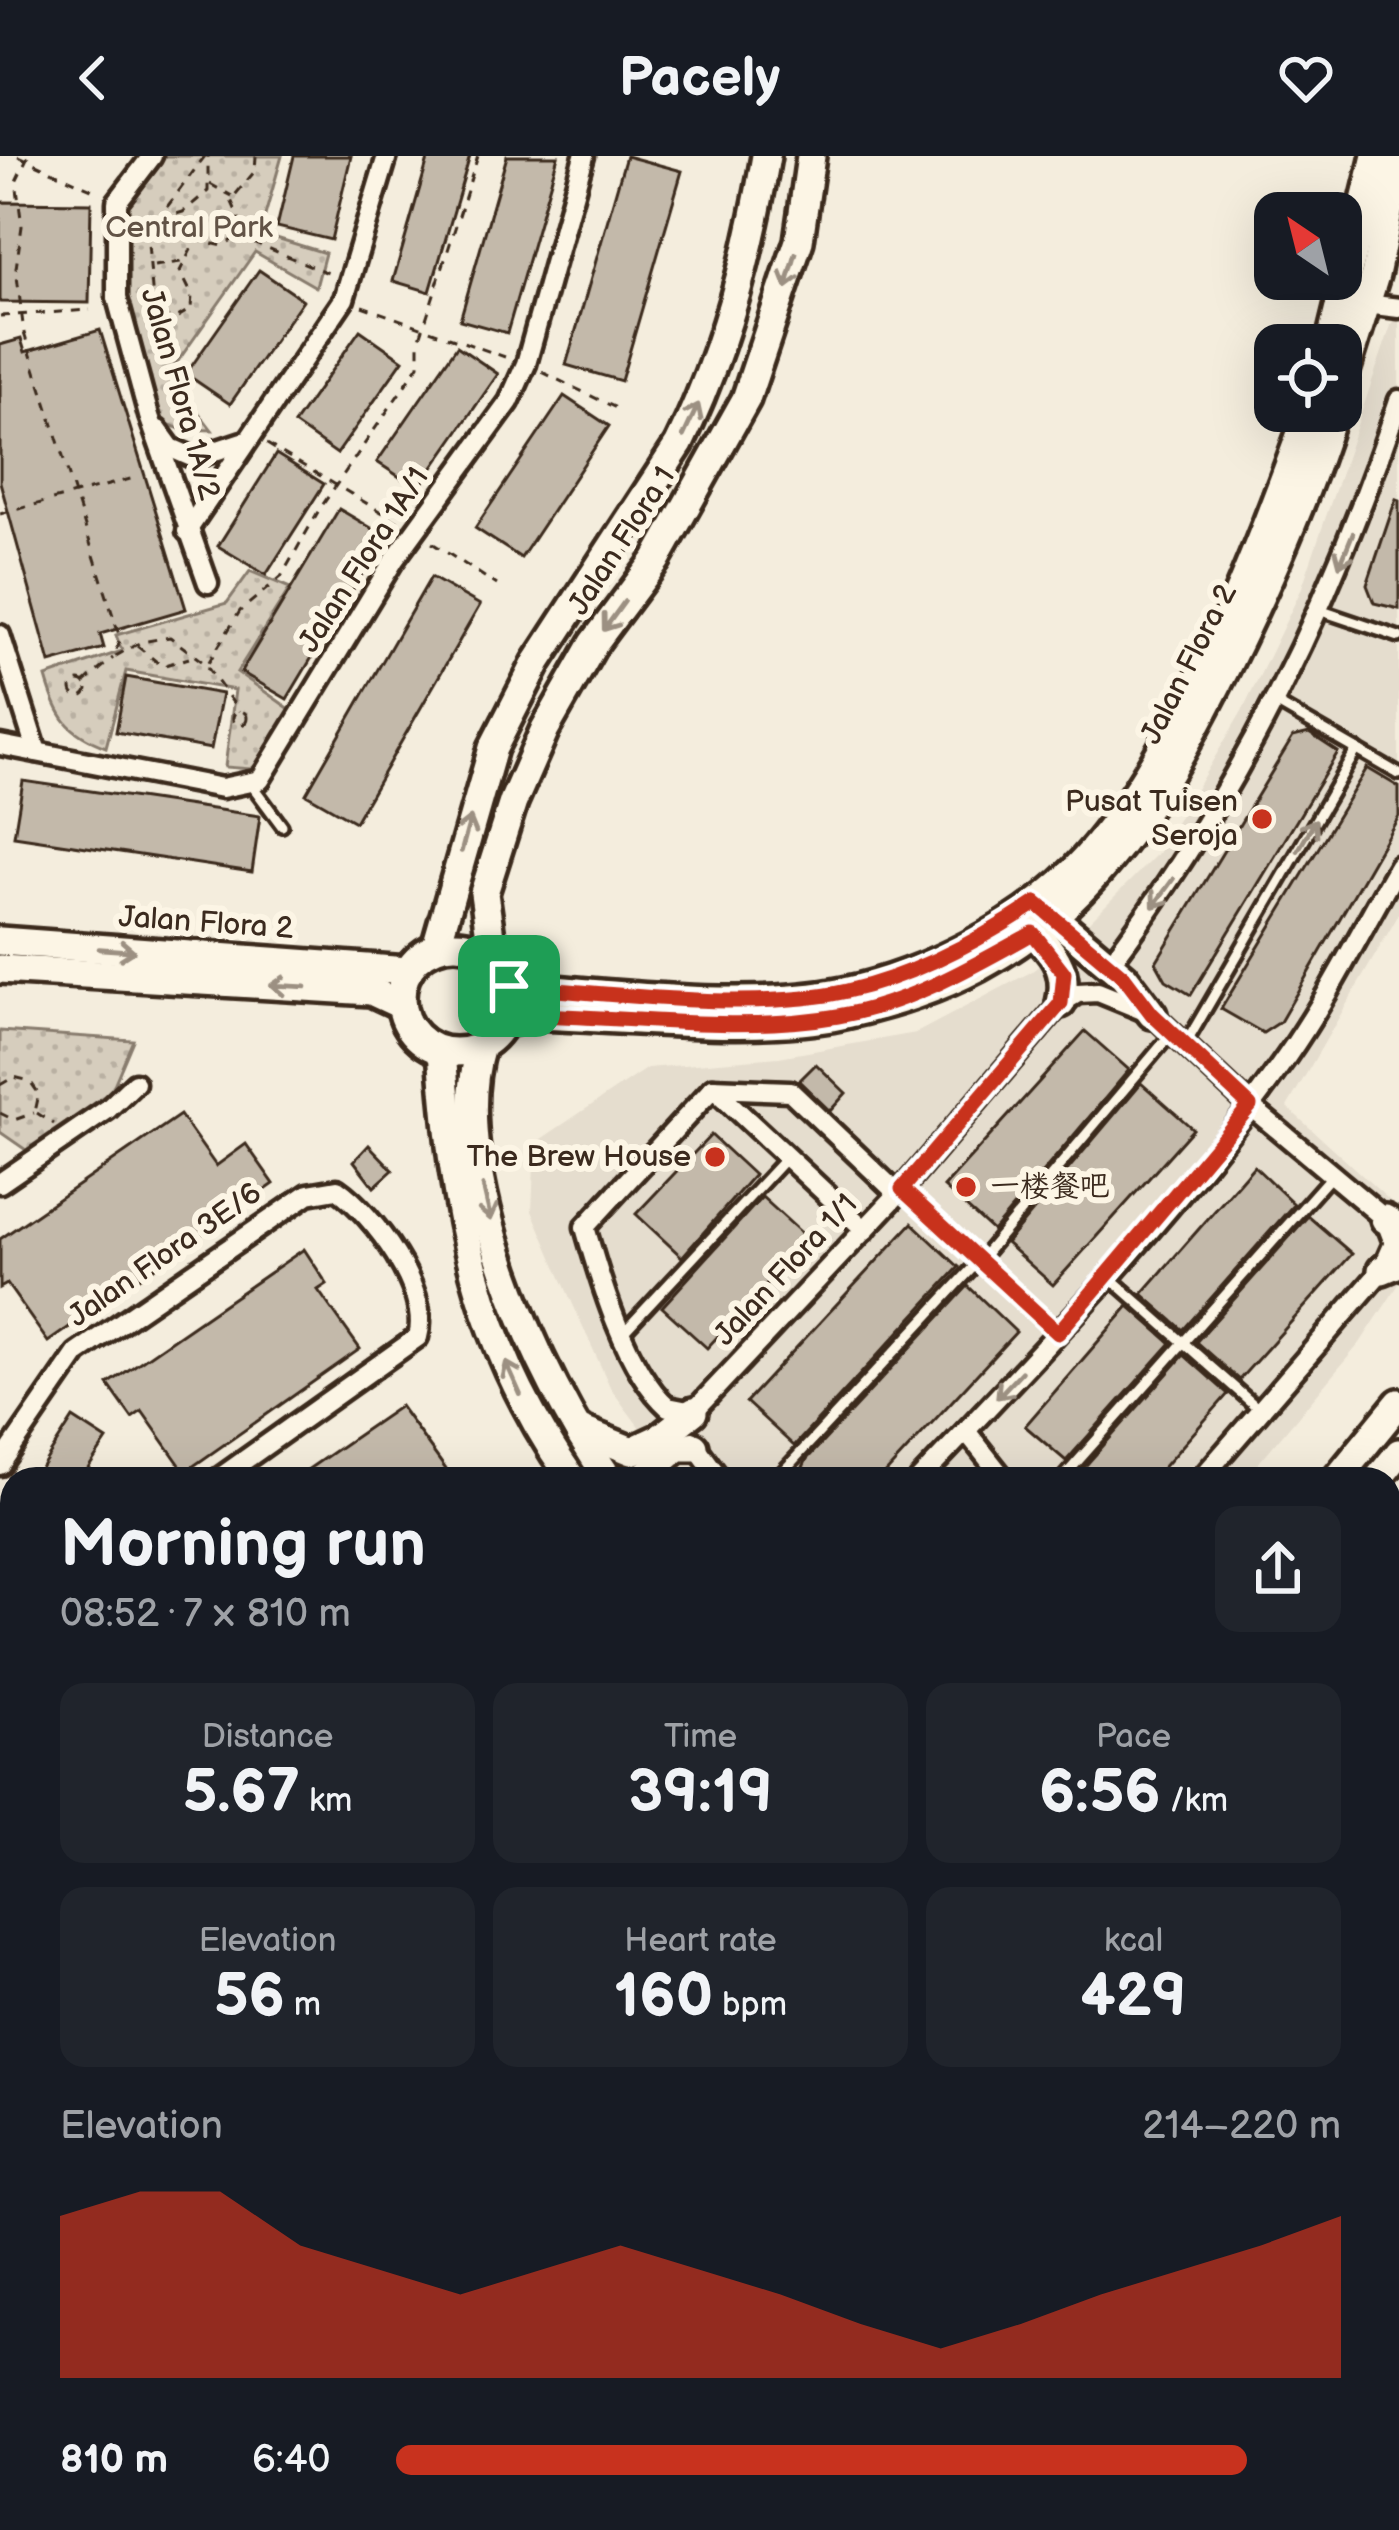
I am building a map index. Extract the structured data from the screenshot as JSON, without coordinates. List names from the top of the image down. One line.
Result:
{"streets":{"street":["Jalan Flora 1A/2","Jalan Flora 1","Jalan Flora 1A/1","Jalan Flora 2","Jalan Flora 3E/6","Jalan Flora 1/1"]},"crossings":[["Jalan Flora 1","Jalan Flora 2"]],"parks":["Central Park"],"places":["Pusat Tuisen Seroja","The Brew House","一楼餐吧"],"north":"top left","page":{"header":"Pacely","heading":["Morning run","08:52 · 7 × 810 m"],"stats":[["Distance","5.67 km"],["Time","39:19"],["Pace","6:56 /km"],["Elevation","56 m"],["Heart rate","160 bpm"],["kcal","429"]],"chart":["Elevation","214–220 m"],"list":[{"name":"810 m","note":"6:40"}]}}
